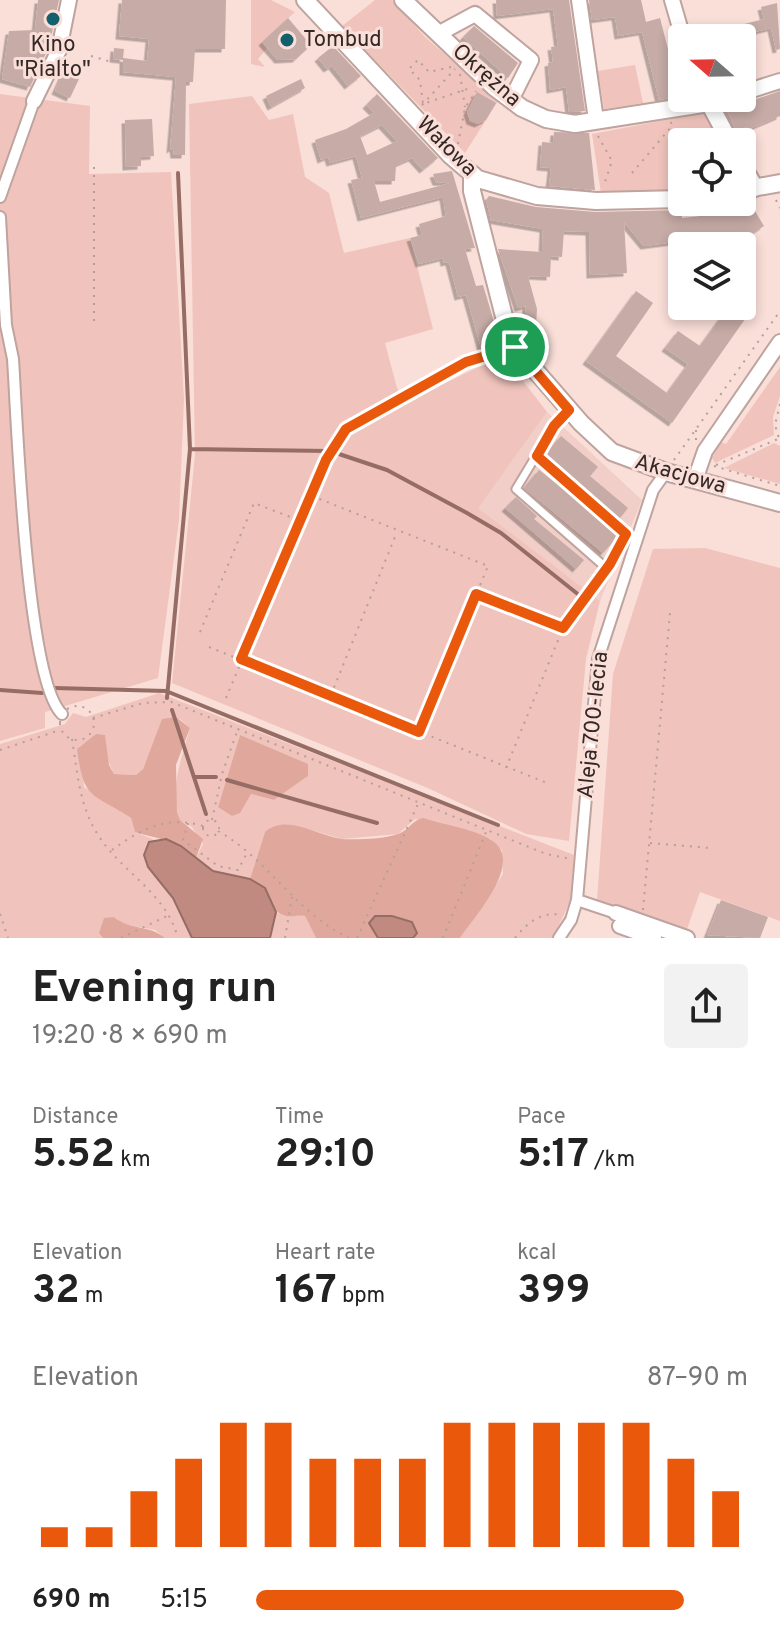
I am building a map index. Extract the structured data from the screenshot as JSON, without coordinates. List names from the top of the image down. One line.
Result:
{"streets":{"street":["Okrężna","Wałowa","Akacjowa","Aleja 700-lecia"]},"crossings":[["Wałowa","Akacjowa"],["Akacjowa","Aleja 700-lecia"]],"places":["Kino \"Rialto\"","Tombud"],"north":"left","page":{"heading":["Evening run","19:20 · 8 × 690 m"],"stats":[["Distance","5.52 km"],["Time","29:10"],["Pace","5:17 /km"],["Elevation","32 m"],["Heart rate","167 bpm"],["kcal","399"]],"chart":["Elevation","87–90 m"],"list":[{"name":"690 m","note":"5:15"}]}}
